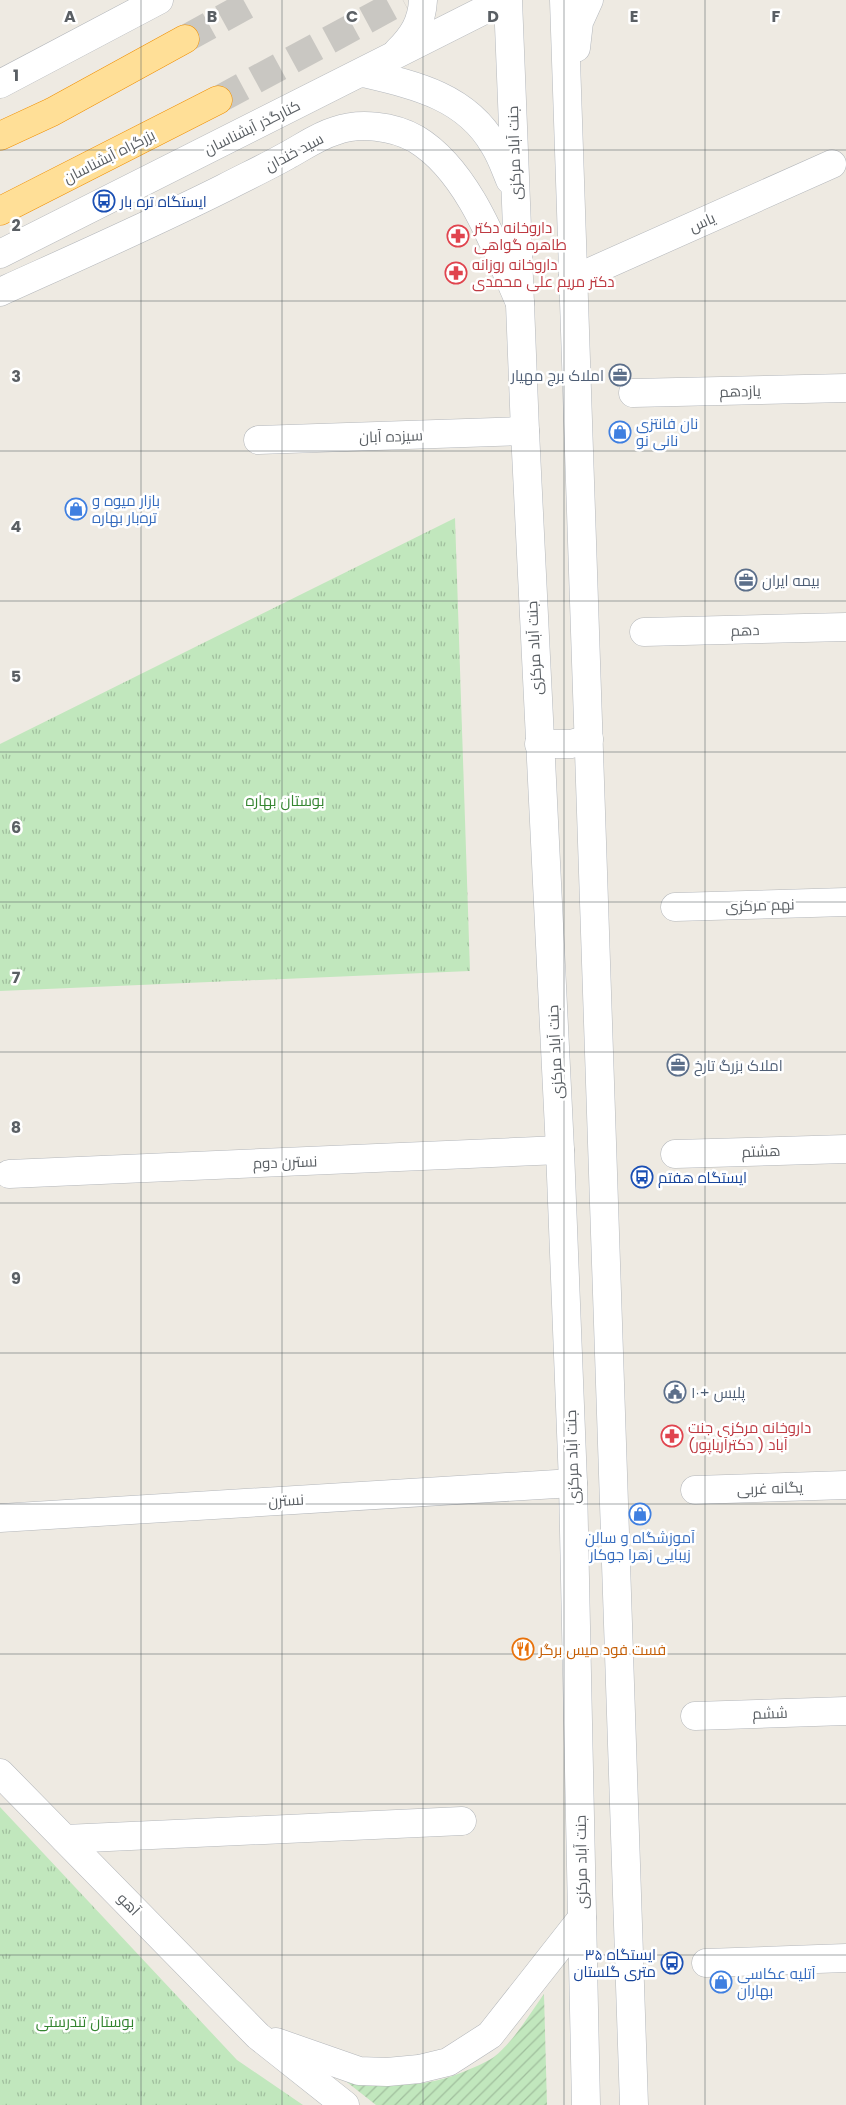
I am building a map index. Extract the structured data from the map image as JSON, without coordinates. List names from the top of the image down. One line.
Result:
{"streets":{"highway":["بزرگراه آبشناسان"],"street":["کنارگذر آبشناسان","سید خندان","جنت آباد مرکزی","یاس","یازدهم","سیزده آبان","دهم","نهم مرکزی","هشتم","نسترن دوم","یگانه غربی","نسترن","ششم","آهو"]},"crossings":[["سید خندان","جنت آباد مرکزی"],["جنت آباد مرکزی","سیزده آبان"],["جنت آباد مرکزی","نسترن دوم"],["جنت آباد مرکزی","نسترن"]],"parks":["بوستان بهاره","بوستان تندرستی"],"places":{"bus stop":["ایستگاه تره بار","ایستگاه هفتم","ایستگاه ۳۵ متری گلستان"],"pharmacy":["داروخانه دکتر طاهره گواهی","داروخانه روزانه دکتر مریم علی محمدی","داروخانه مرکزی جنت آباد ( دکترآریاپور)"],"office":["املاک برج مهیار","بیمه ایران","املاک بزرگ تارخ"],"shop":["نان فانتزی نانی نو","بازار میوه و تره‌بار بهاره","آموزشگاه و سالن زیبایی زهرا جوکار","آتلیه عکاسی بهاران"],"public building":["پلیس +۱۰"],"restaurant":["فست فود میس برگر"]},"grid":{"columns":["A","B","C","D","E","F"],"rows":["1","2","3","4","5","6","7","8","9"]}}
